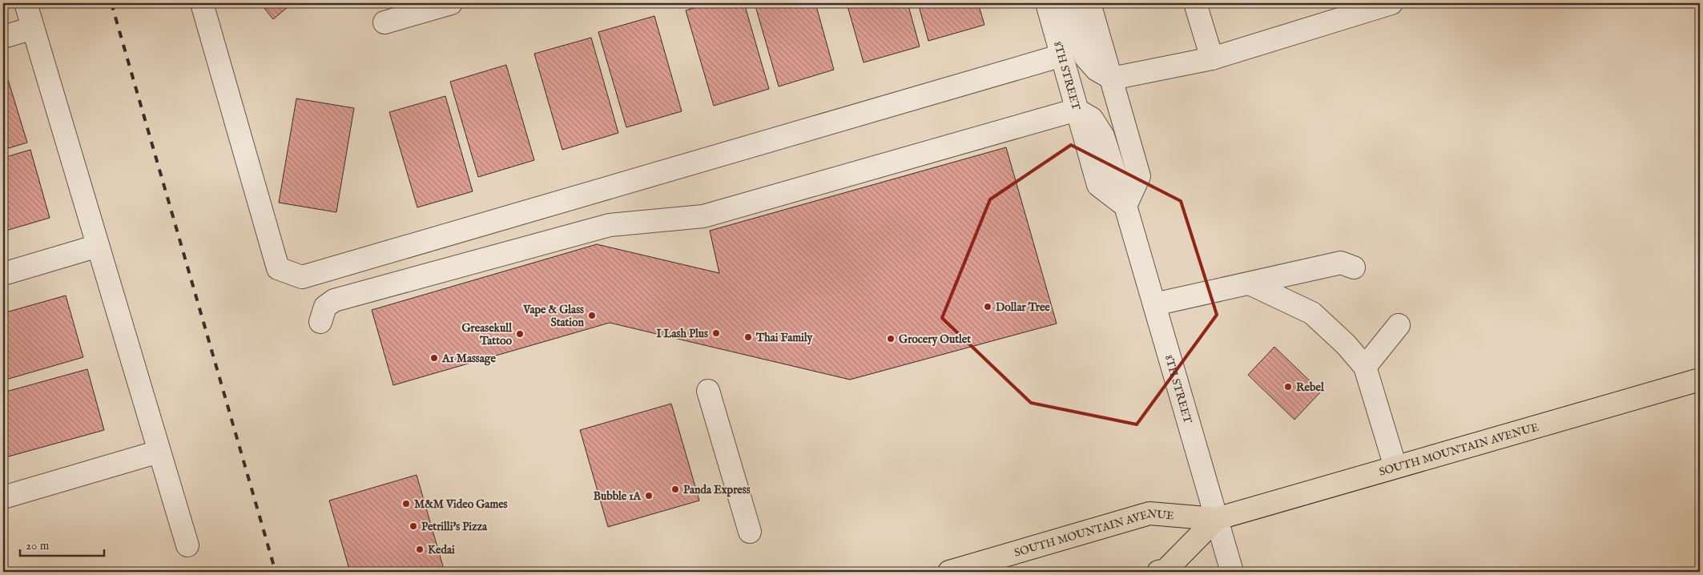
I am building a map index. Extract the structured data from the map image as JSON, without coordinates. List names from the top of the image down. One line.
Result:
{"streets":{"main road":["SOUTH MOUNTAIN AVENUE"],"street":["8TH STREET"]},"crossings":[["8TH STREET","SOUTH MOUNTAIN AVENUE"]],"places":["Dollar Tree","Vape & Glass Station","I Lash Plus","Greasekull Tattoo","Thai Family","Grocery Outlet","A1 Massage","Rebel","Panda Express","Bubble 1A","M&M Video Games","Petrilli's Pizza","Kedai"],"scale_bar":"20 m"}
